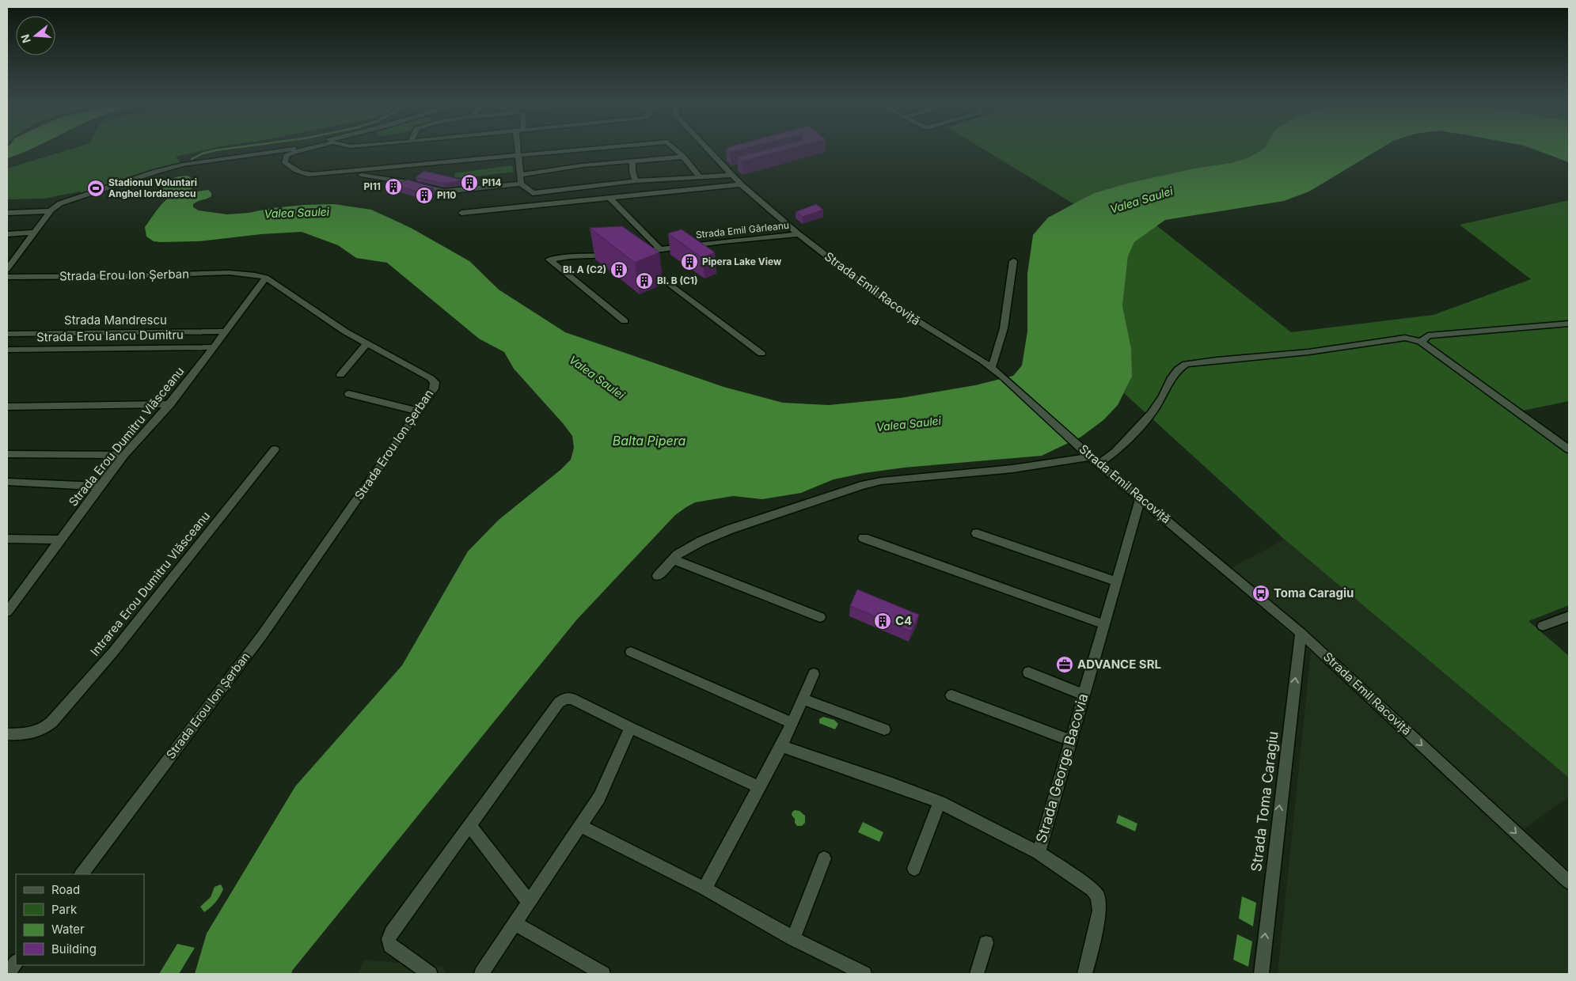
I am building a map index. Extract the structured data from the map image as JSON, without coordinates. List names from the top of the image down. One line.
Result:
{"streets":{"street":["Strada Emil Gârleanu","Strada Erou Ion Șerban","Strada Emil Racoviță","Strada Mandrescu","Strada Erou Iancu Dumitru","Strada Erou Dumitru Vlăsceanu","Intrarea Erou Dumitru Vlăsceanu","Strada George Bacovia","Strada Toma Caragiu"]},"crossings":[["Strada Emil Gârleanu","Strada Emil Racoviță"],["Strada Erou Ion Șerban","Strada Erou Dumitru Vlăsceanu"],["Strada Emil Racoviță","Strada George Bacovia"],["Strada Emil Racoviță","Strada Toma Caragiu"],["Strada Mandrescu","Strada Erou Dumitru Vlăsceanu"],["Strada Erou Iancu Dumitru","Strada Erou Dumitru Vlăsceanu"]],"one_way":["Strada Toma Caragiu"],"water":["Valea Saulei","Balta Pipera"],"places":{"building":["PI14","PI11","PI10","Pipera Lake View","Bl. A (C2)","Bl. B (C1)","C4"],"sports":["Stadionul Voluntari Anghel Iordanescu"],"bus stop":["Toma Caragiu"],"office":["ADVANCE SRL"]},"legend":["Road","Park","Water","Building"],"north":"left"}
